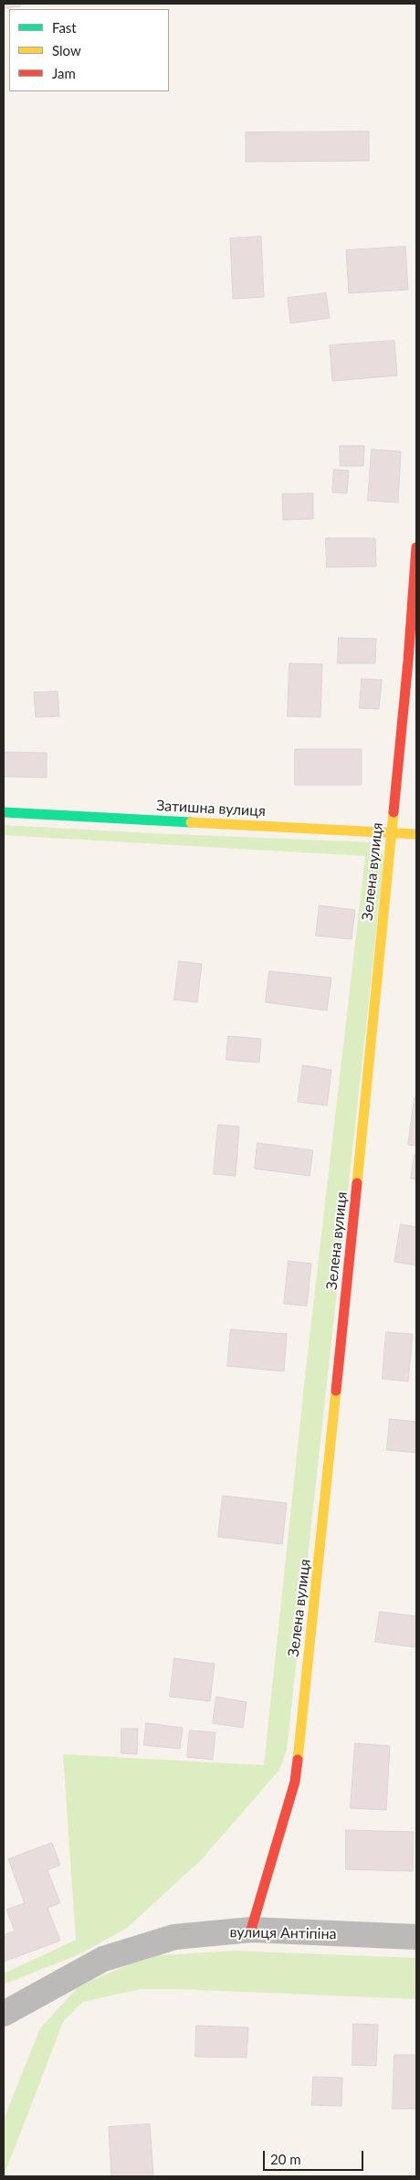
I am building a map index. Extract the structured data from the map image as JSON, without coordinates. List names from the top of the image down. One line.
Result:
{"streets":{"street":["Затишна вулиця","Зелена вулиця","вулиця Антіпіна"]},"crossings":[["Затишна вулиця","Зелена вулиця"],["Зелена вулиця","вулиця Антіпіна"]],"legend":["Fast","Slow","Jam"],"scale_bar":"20 m"}
